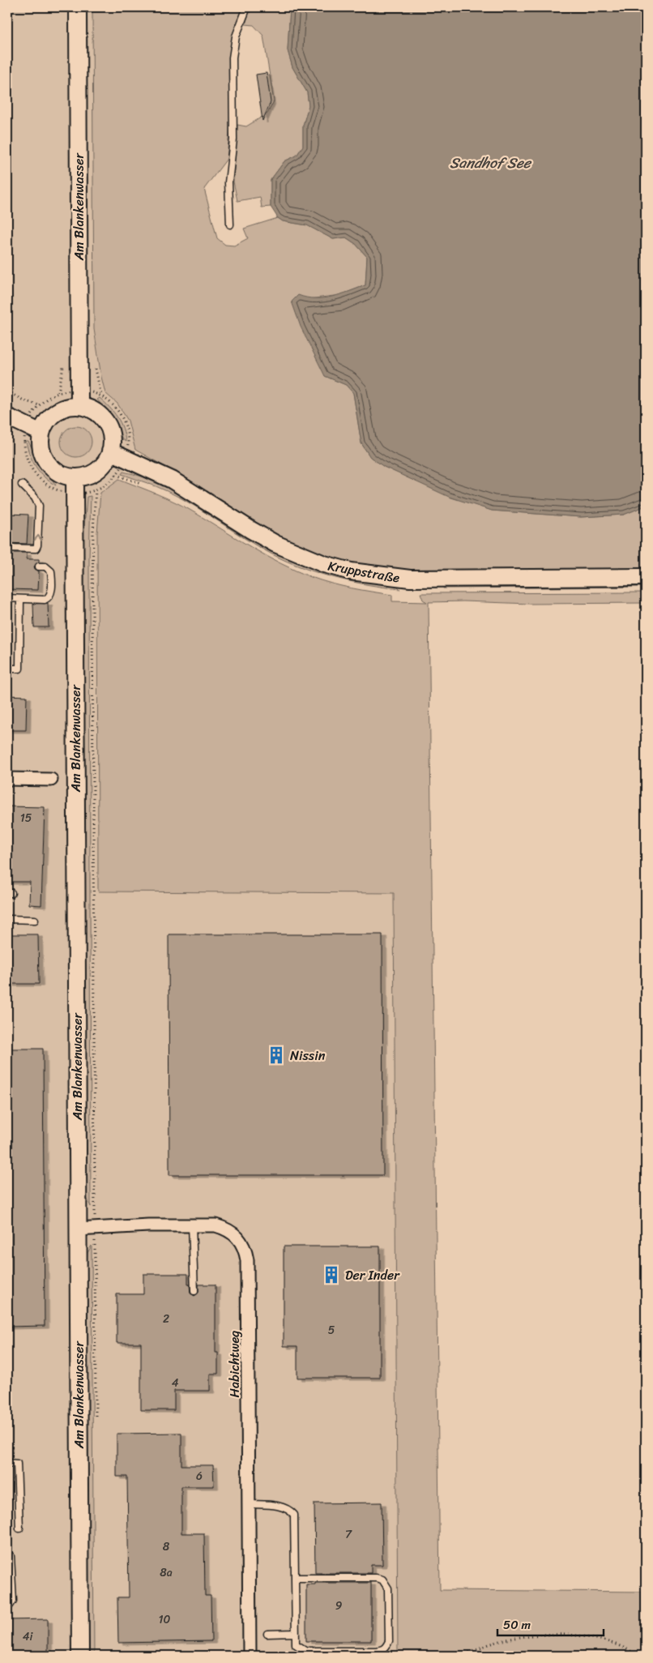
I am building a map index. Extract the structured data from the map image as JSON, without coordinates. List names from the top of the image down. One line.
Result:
{"streets":{"street":["Am Blankenwasser","Kruppstraße","Habichtweg"]},"crossings":[["Am Blankenwasser","Kruppstraße"],["Am Blankenwasser","Habichtweg"]],"water":["Sandhof See"],"places":{"building":["Nissin","Der Inder"]},"house_numbers":["15","2","5","4","6","7","8","8a","9","10","4i"],"scale_bar":"50 m"}
